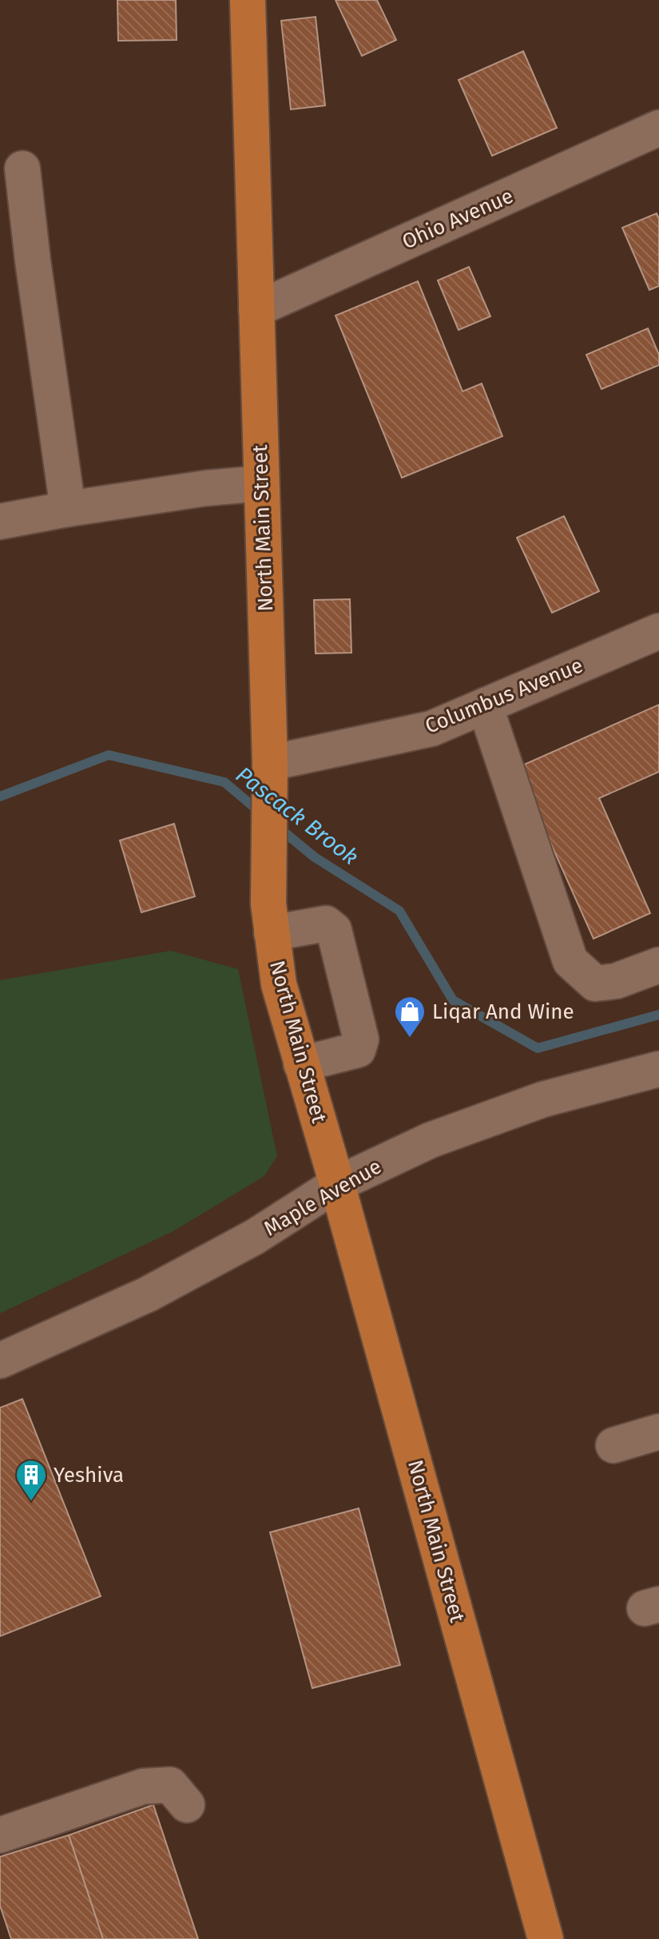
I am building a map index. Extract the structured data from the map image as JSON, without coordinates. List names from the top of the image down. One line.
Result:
{"streets":{"main road":["North Main Street"],"street":["Ohio Avenue","Columbus Avenue","Maple Avenue"]},"crossings":[["Ohio Avenue","North Main Street"],["North Main Street","Columbus Avenue"],["North Main Street","Maple Avenue"]],"water":["Pascack Brook"],"places":{"shop":["Liqar And Wine"],"building":["Yeshiva"]}}
